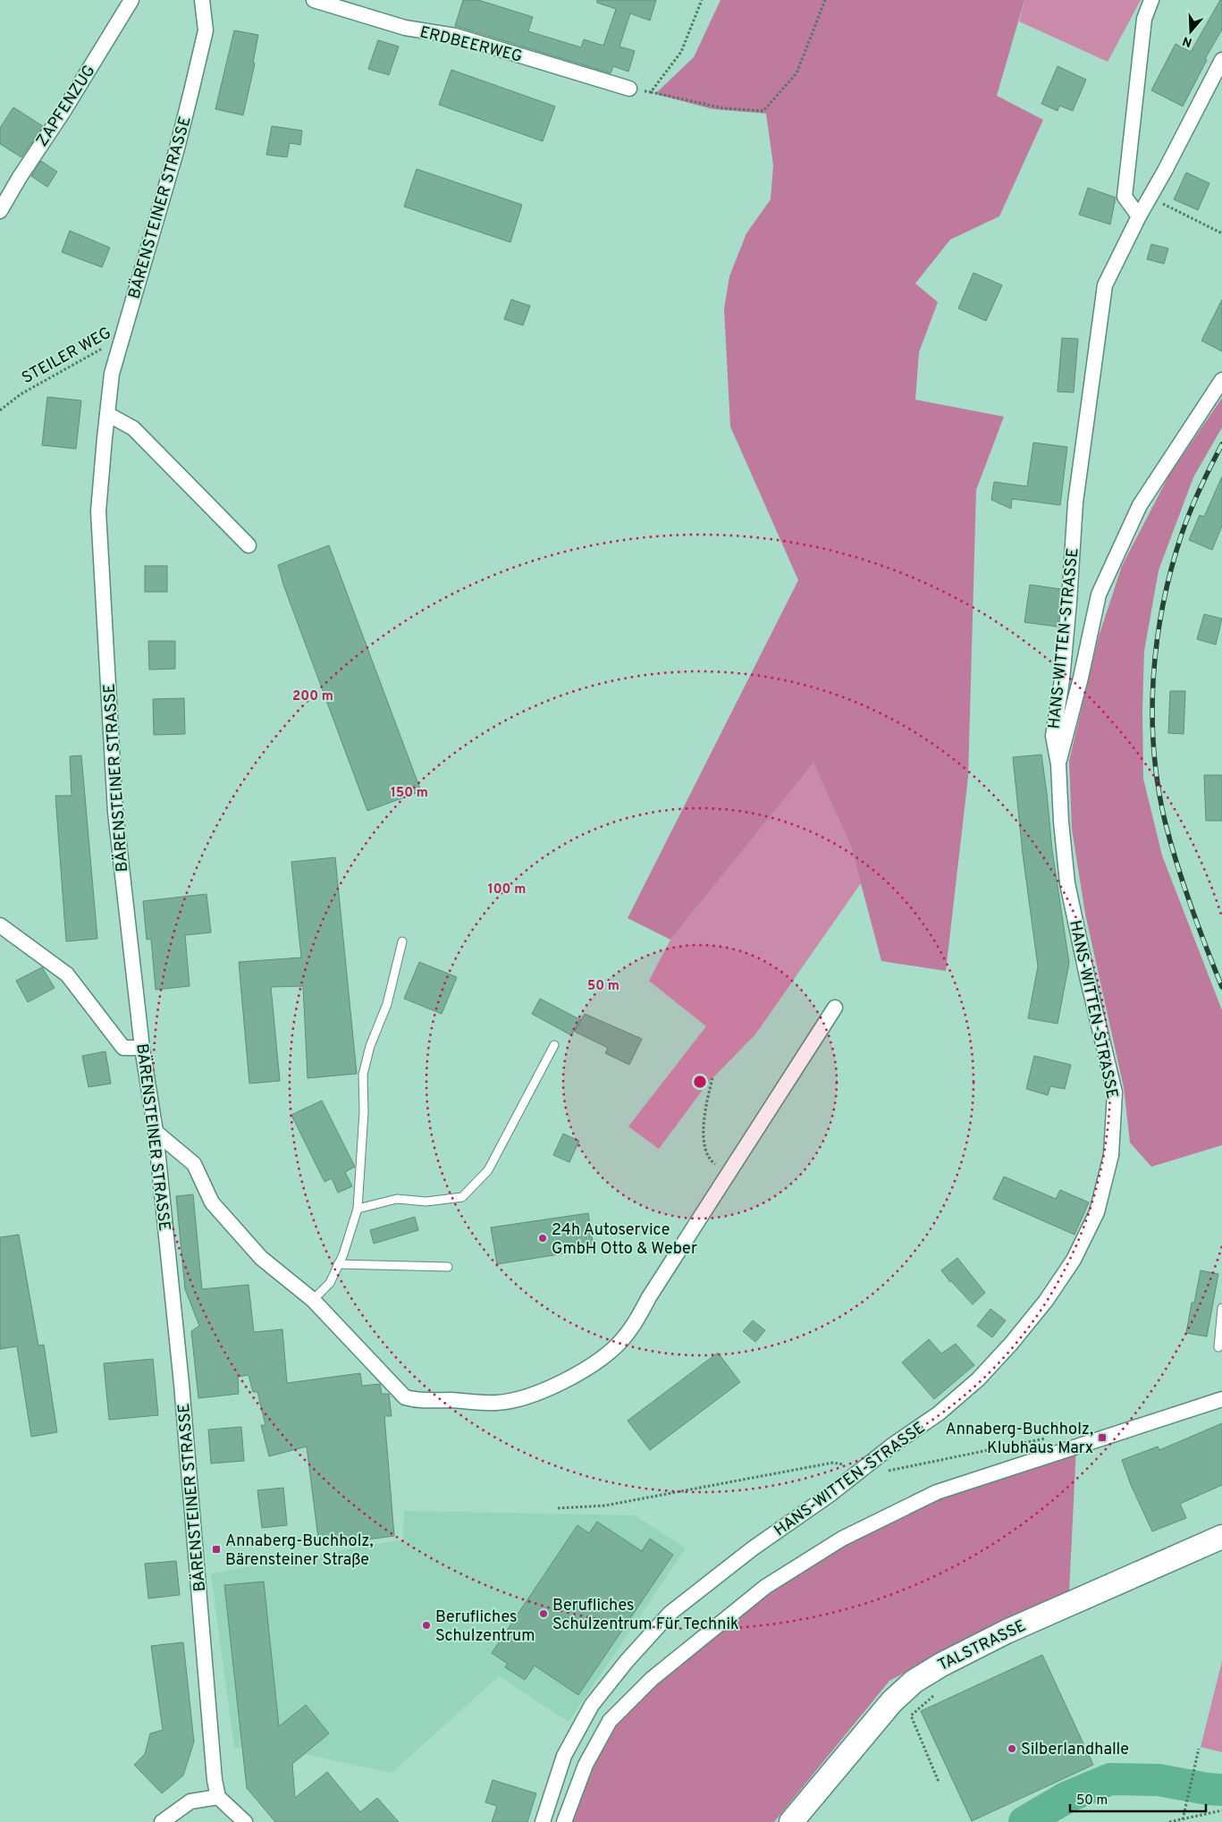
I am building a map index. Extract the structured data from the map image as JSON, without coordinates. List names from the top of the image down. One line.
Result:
{"streets":{"main road":["TALSTRASSE"],"street":["ERDBEERWEG","ZAPFENZUG","BÄRENSTEINER STRASSE","HANS-WITTEN-STRASSE"],"path":["STEILER WEG"]},"crossings":[["BÄRENSTEINER STRASSE","STEILER WEG"]],"places":{"other":["24h Autoservice GmbH Otto & Weber","Berufliches Schulzentrum Für Technik","Berufliches Schulzentrum","Silberlandhalle"],"transit":["Annaberg-Buchholz, Klubhaus Marx","Annaberg-Buchholz, Bärensteiner Straße"]},"scale_bar":"50 m","north":"bottom","rings":["200 m","150 m","100 m","50 m"]}
